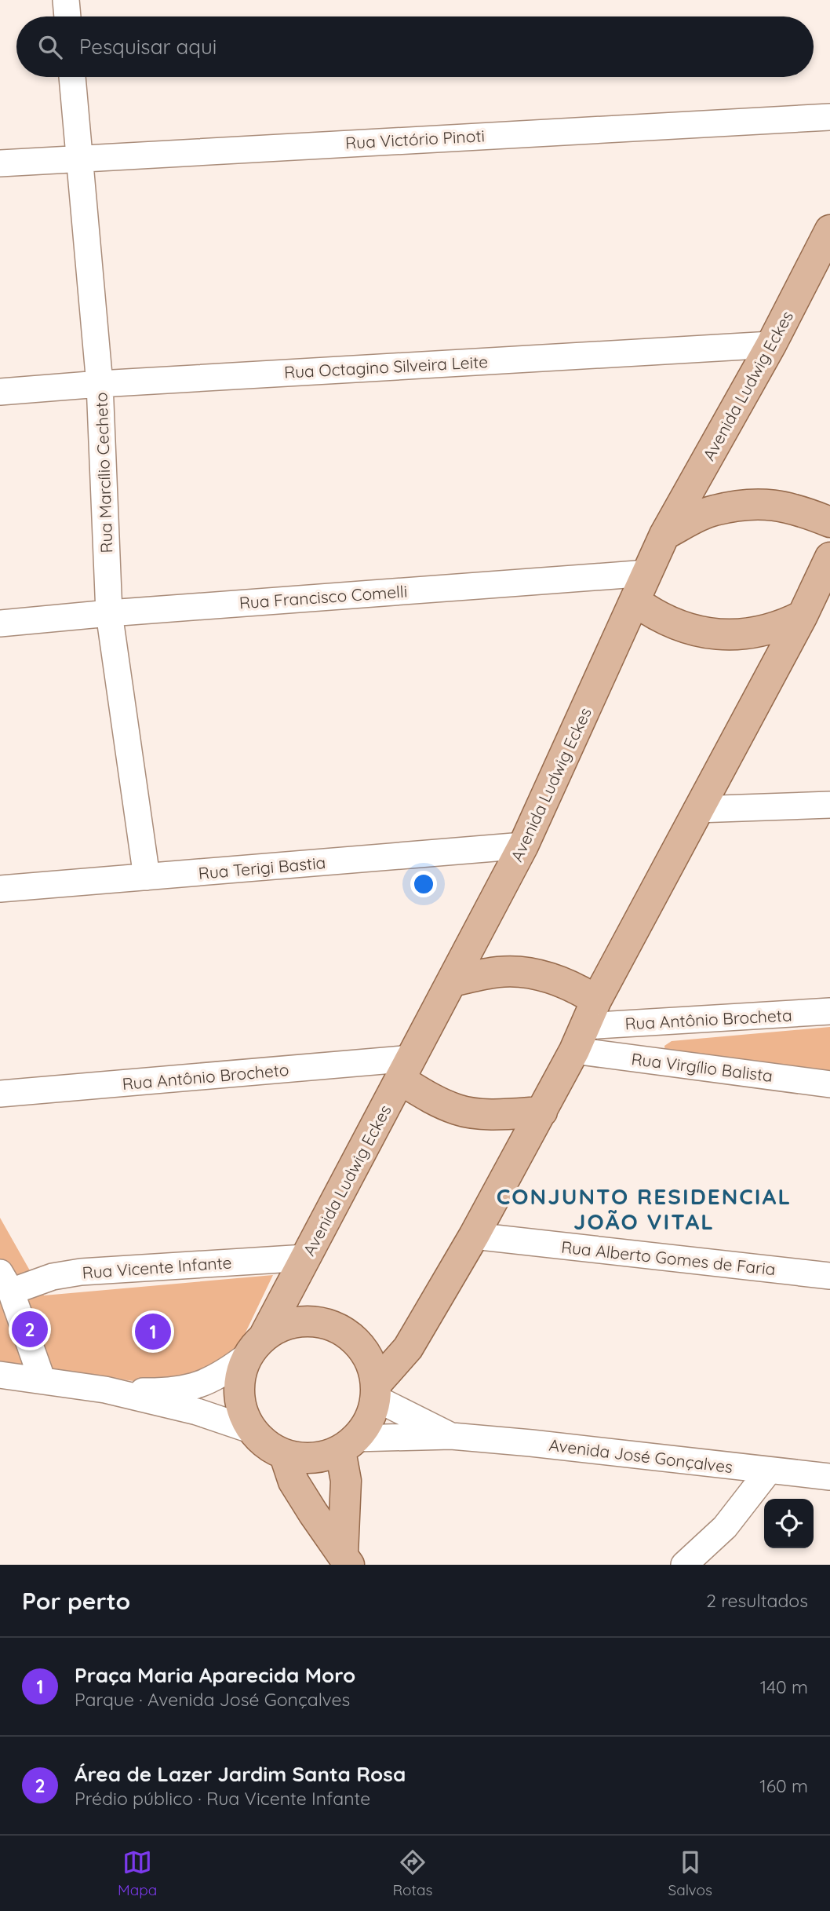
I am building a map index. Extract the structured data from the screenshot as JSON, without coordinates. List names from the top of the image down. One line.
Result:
{"streets":{"main road":["Avenida Ludwig Eckes"],"street":["Rua Victório Pinoti","Rua Octagino Silveira Leite","Rua Marcílio Cecheto","Rua Francisco Comelli","Rua Terigi Bastia","Rua Antônio Brocheta","Rua Virgílio Balista","Rua Antônio Brocheto","Rua Alberto Gomes de Faria","Rua Vicente Infante","Avenida José Gonçalves"]},"crossings":[["Rua Victório Pinoti","Rua Marcílio Cecheto"],["Rua Octagino Silveira Leite","Avenida Ludwig Eckes"],["Rua Octagino Silveira Leite","Rua Marcílio Cecheto"],["Avenida Ludwig Eckes","Rua Francisco Comelli"],["Avenida Ludwig Eckes","Rua Terigi Bastia"],["Avenida Ludwig Eckes","Rua Antônio Brocheta"],["Avenida Ludwig Eckes","Rua Virgílio Balista"],["Avenida Ludwig Eckes","Rua Antônio Brocheto"],["Avenida Ludwig Eckes","Rua Vicente Infante"],["Avenida Ludwig Eckes","Avenida José Gonçalves"],["Rua Marcílio Cecheto","Rua Francisco Comelli"],["Rua Marcílio Cecheto","Rua Terigi Bastia"],["Rua Antônio Brocheta","Rua Virgílio Balista"],["Rua Antônio Brocheta","Rua Antônio Brocheto"],["Rua Virgílio Balista","Rua Antônio Brocheto"]],"districts":["CONJUNTO RESIDENCIAL JOÃO VITAL"],"page":{"search":"Pesquisar aqui","pins":["2","1"],"heading":["Por perto","2 resultados"],"list":[{"mark":"1","name":"Praça Maria Aparecida Moro","note":"Parque · Avenida José Gonçalves","value":"140 m"},{"mark":"2","name":"Área de Lazer Jardim Santa Rosa","note":"Prédio público · Rua Vicente Infante","value":"160 m"}],"nav":["Mapa","Rotas","Salvos"]}}
